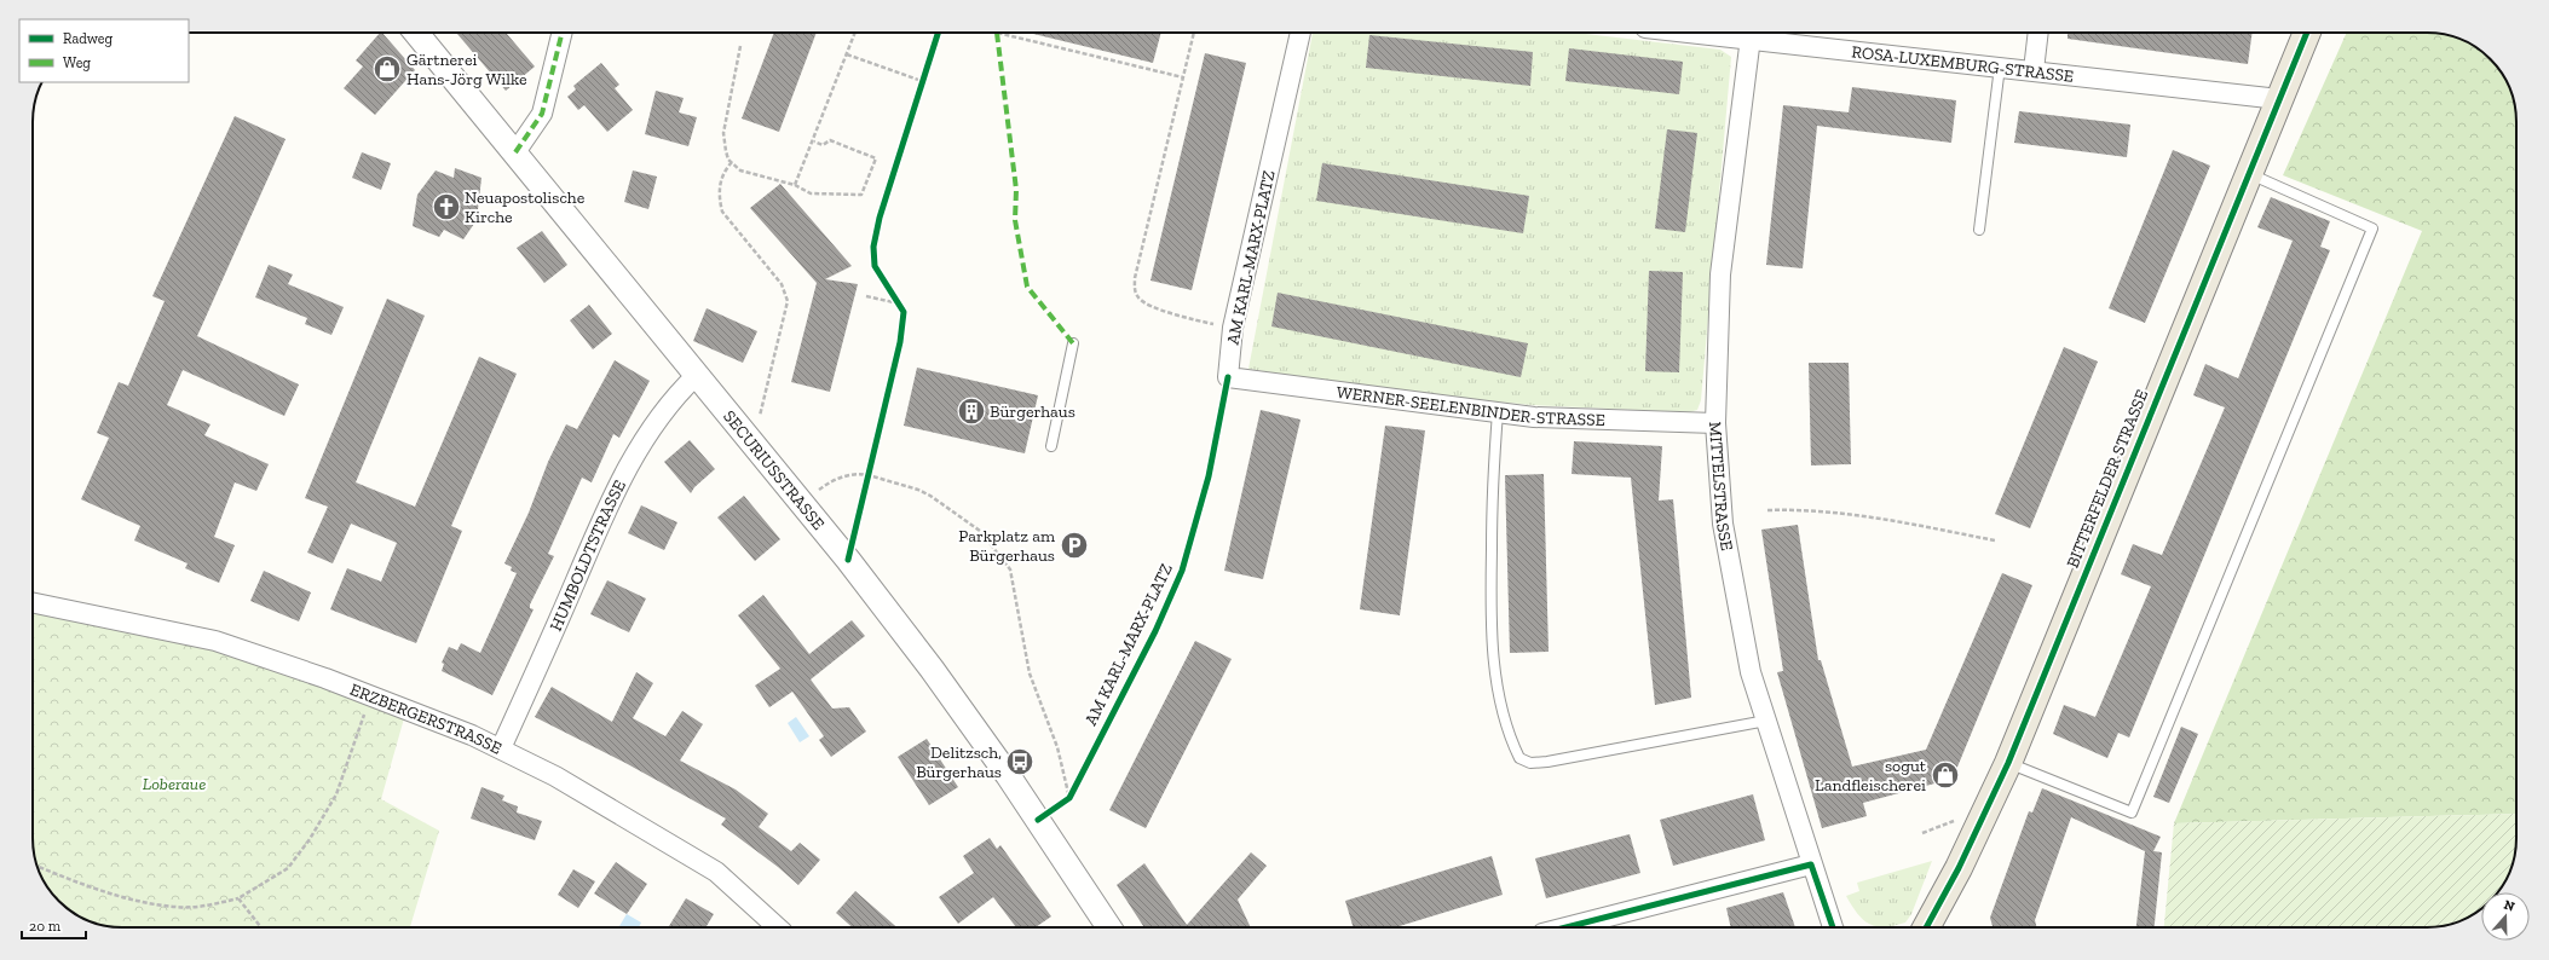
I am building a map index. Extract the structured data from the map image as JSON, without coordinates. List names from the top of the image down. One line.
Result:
{"streets":{"main road":["BITTERFELDER STRASSE"],"street":["ROSA-LUXEMBURG-STRASSE","AM KARL-MARX-PLATZ","WERNER-SEELENBINDER-STRASSE","SECURIUSSTRASSE","MITTELSTRASSE","HUMBOLDTSTRASSE","ERZBERGERSTRASSE"]},"crossings":[["ROSA-LUXEMBURG-STRASSE","BITTERFELDER STRASSE"],["ROSA-LUXEMBURG-STRASSE","MITTELSTRASSE"],["AM KARL-MARX-PLATZ","WERNER-SEELENBINDER-STRASSE"],["AM KARL-MARX-PLATZ","SECURIUSSTRASSE"],["WERNER-SEELENBINDER-STRASSE","MITTELSTRASSE"],["SECURIUSSTRASSE","HUMBOLDTSTRASSE"],["HUMBOLDTSTRASSE","ERZBERGERSTRASSE"]],"parks":["Loberaue"],"places":{"shop":["Gärtnerei Hans-Jörg Wilke","sogut Landfleischerei"],"church":["Neuapostolische Kirche"],"building":["Bürgerhaus"],"parking":["Parkplatz am Bürgerhaus"],"bus stop":["Delitzsch, Bürgerhaus"]},"legend":["Radweg","Weg"],"scale_bar":"20 m","north":"top"}
